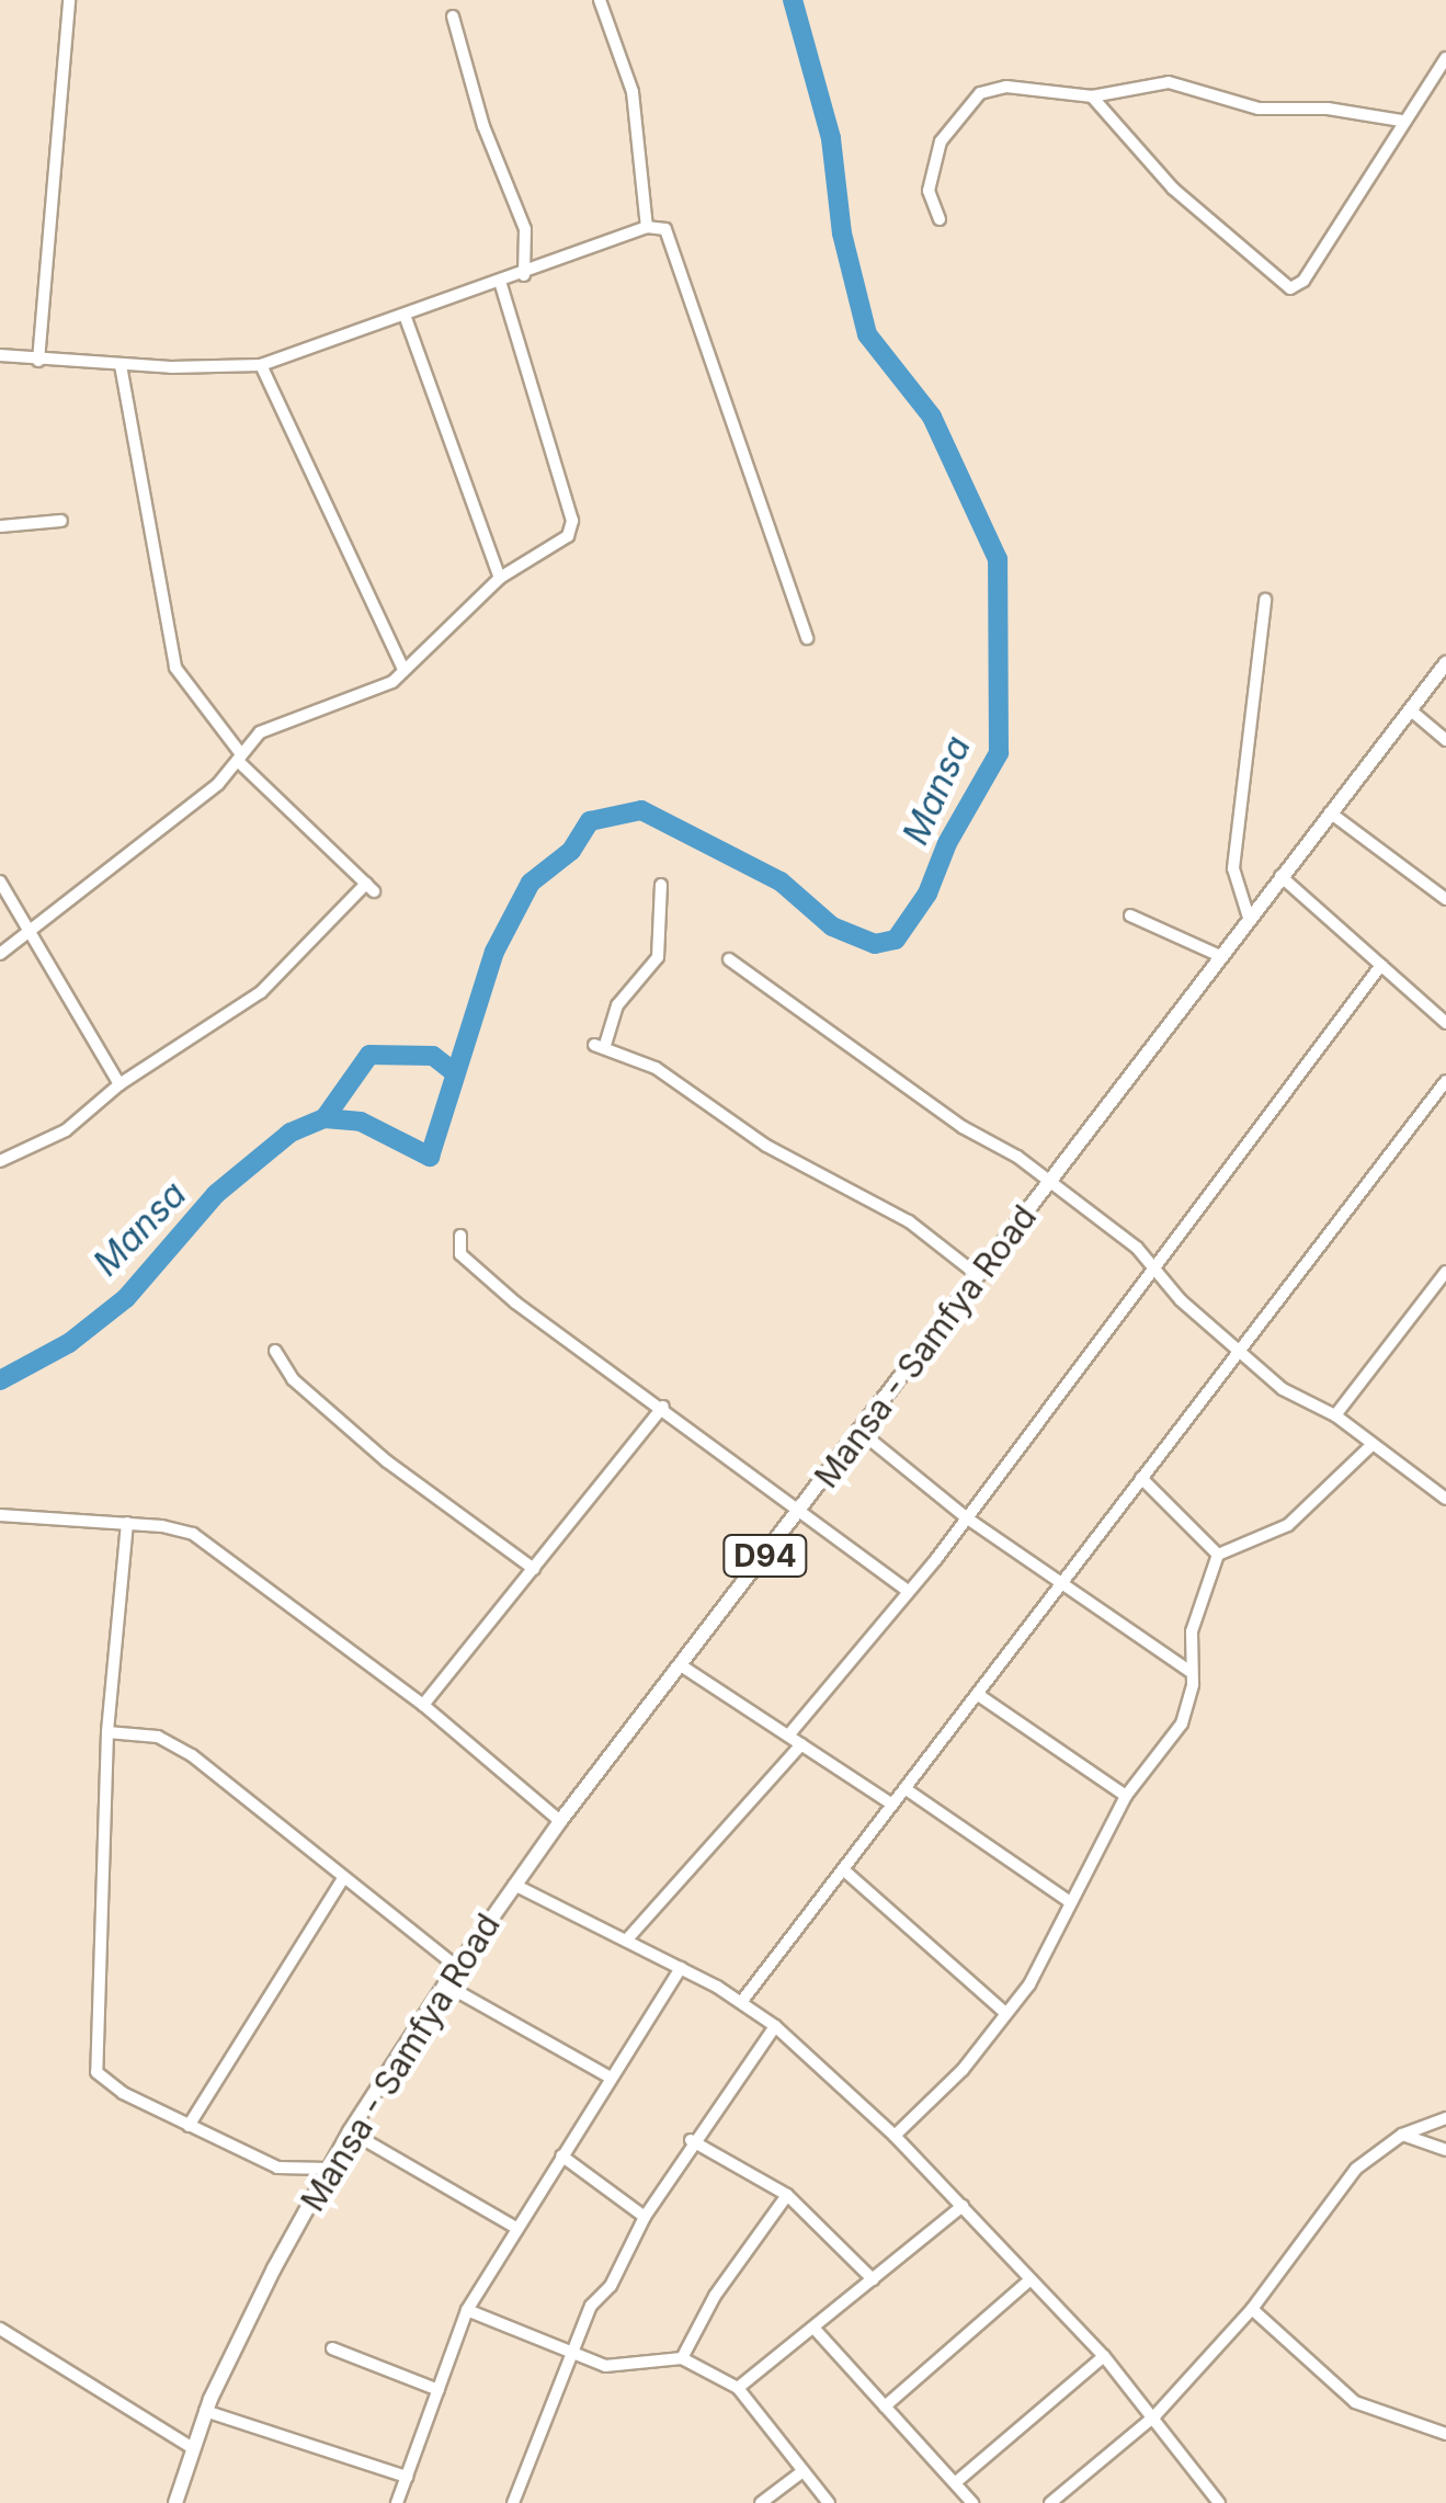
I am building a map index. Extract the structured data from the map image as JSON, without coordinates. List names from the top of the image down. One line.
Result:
{"streets":{"main road":["Mansa - Samfya Road","D94"]},"water":["Mansa"]}
